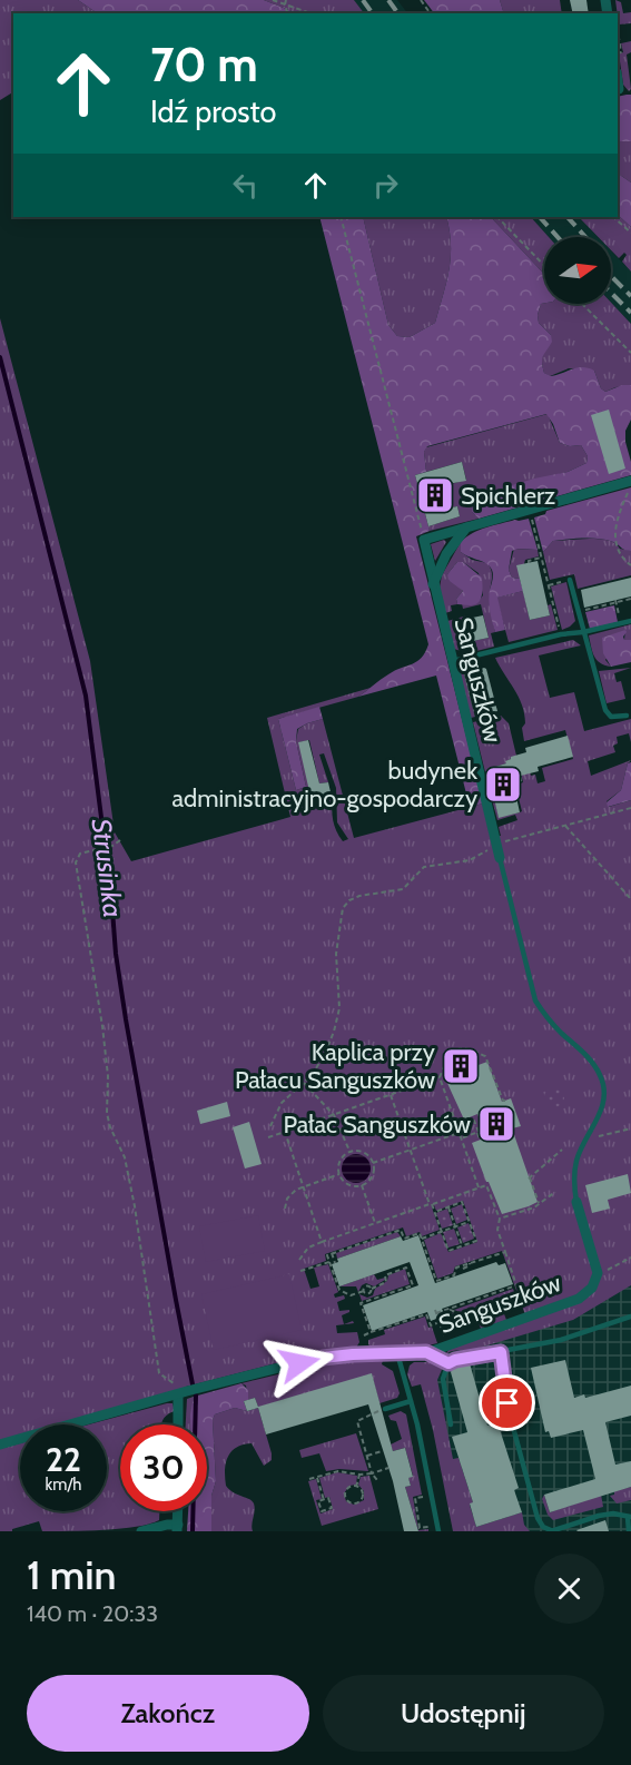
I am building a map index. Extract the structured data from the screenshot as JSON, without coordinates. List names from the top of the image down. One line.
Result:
{"streets":{"street":["Sanguszków"]},"water":["Strusinka"],"places":{"building":["Spichlerz","budynek administracyjno-gospodarczy","Kaplica przy Pałacu Sanguszków","Pałac Sanguszków"]},"north":"right","page":{"turn":["70 m","Idź prosto"],"speed":"22 km/h","limit":"30","heading":["1 min","140 m · 20:33"],"buttons":["Zakończ","Udostępnij"]}}
